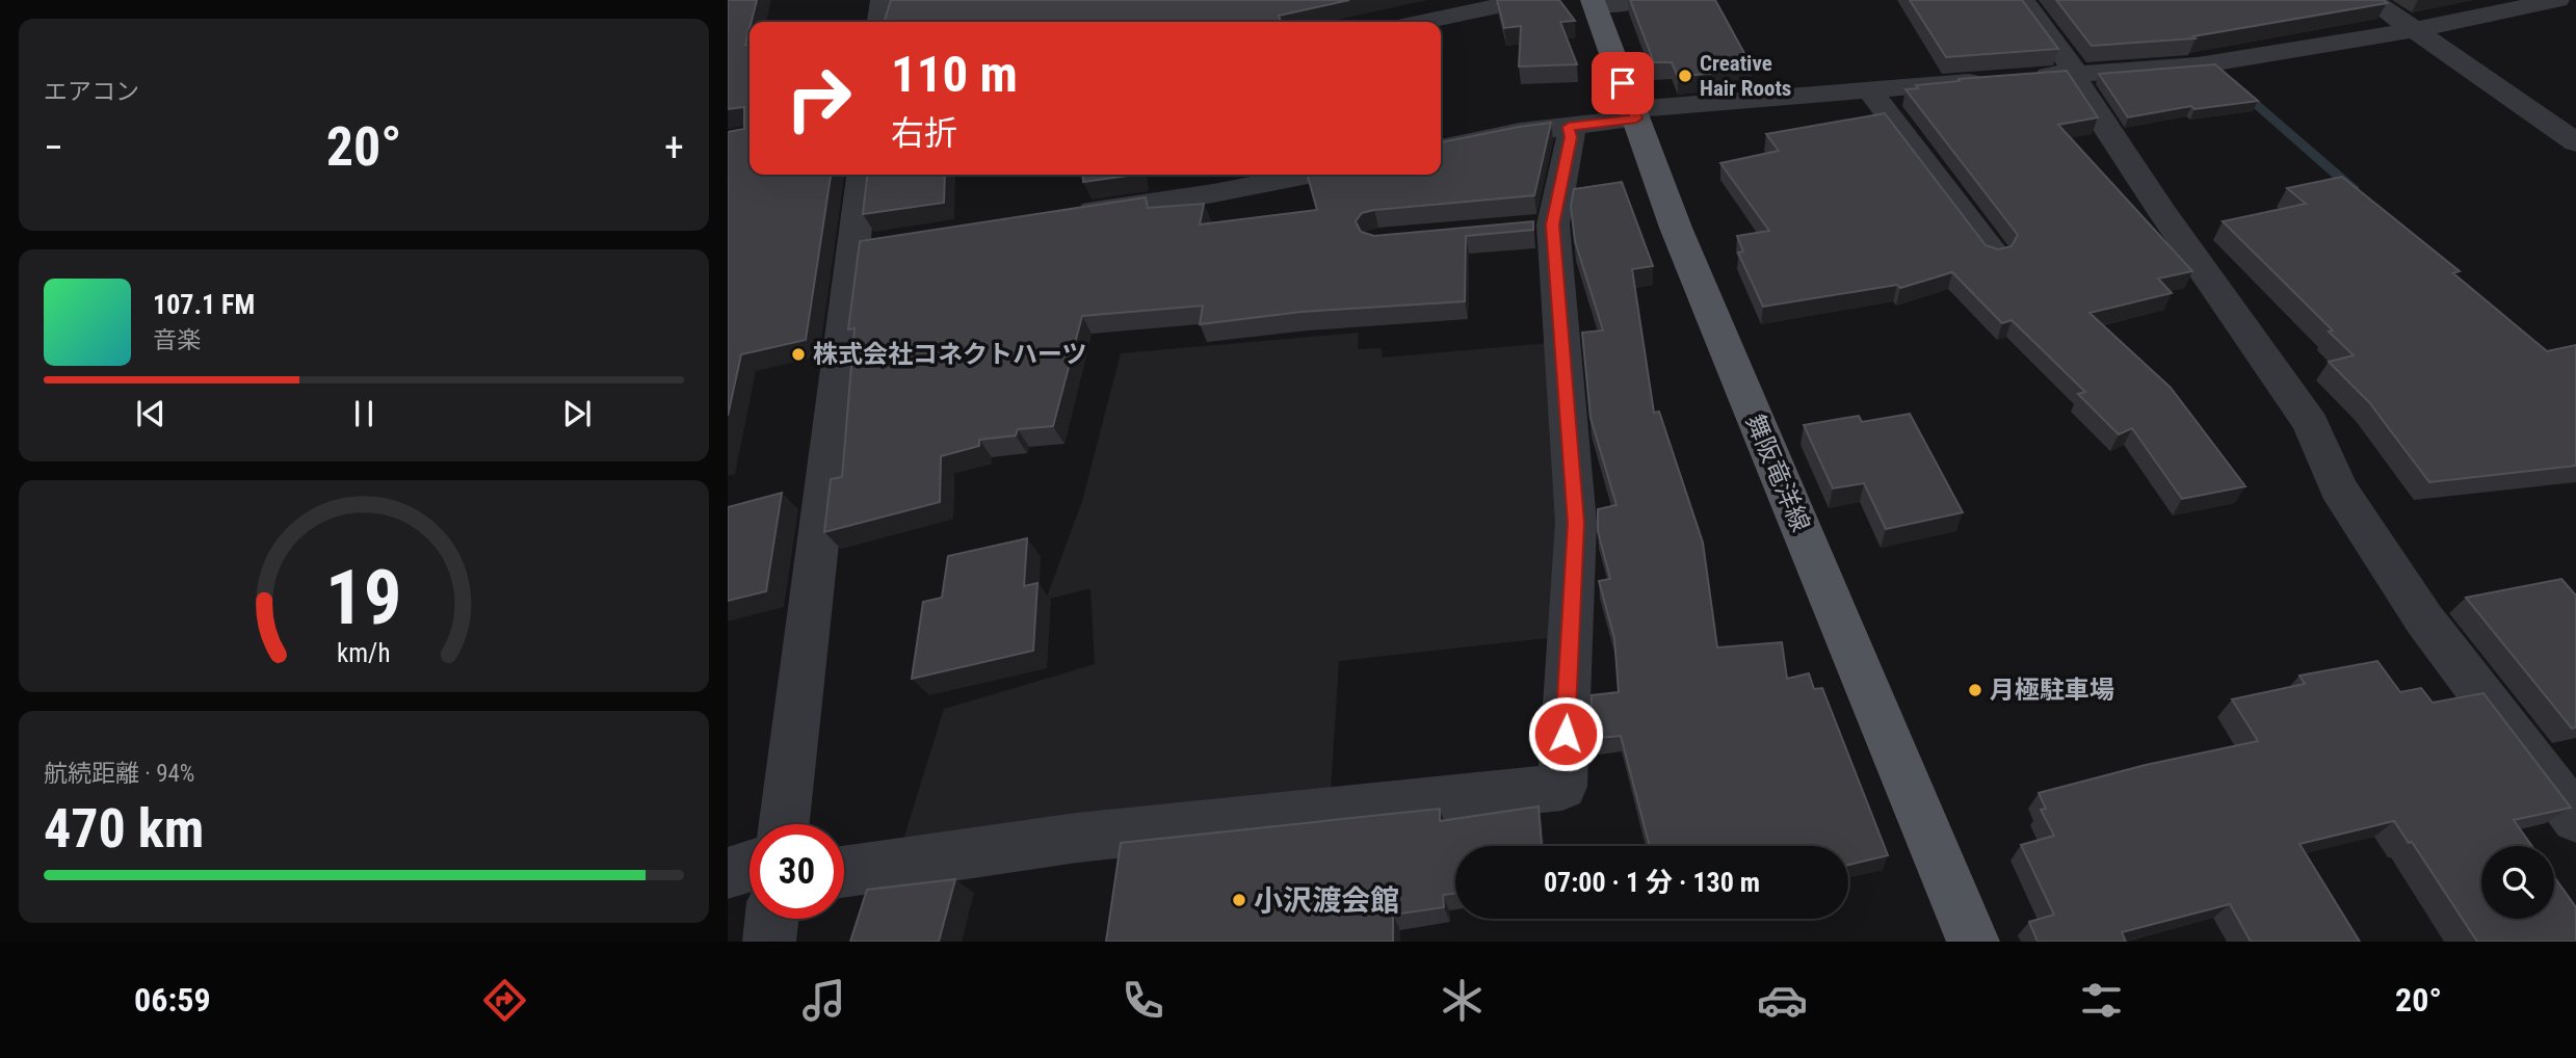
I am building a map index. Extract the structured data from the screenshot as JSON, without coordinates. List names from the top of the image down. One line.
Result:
{"streets":{"main road":["舞阪竜洋線"]},"places":["Creative Hair Roots","株式会社コネクトハーツ","月極駐車場","小沢渡会館"],"page":{"tile":["エアコン",["航続距離 · 94%","470 km"]],"turn":["110 m","右折"],"heat":["−","20°","+"],"song":["107.1 FM","音楽"],"limit":"30","trip":"07:00 · 1 分 · 130 m","tabs":["06:59","20°"],"gauge":["19","km/h"]}}
